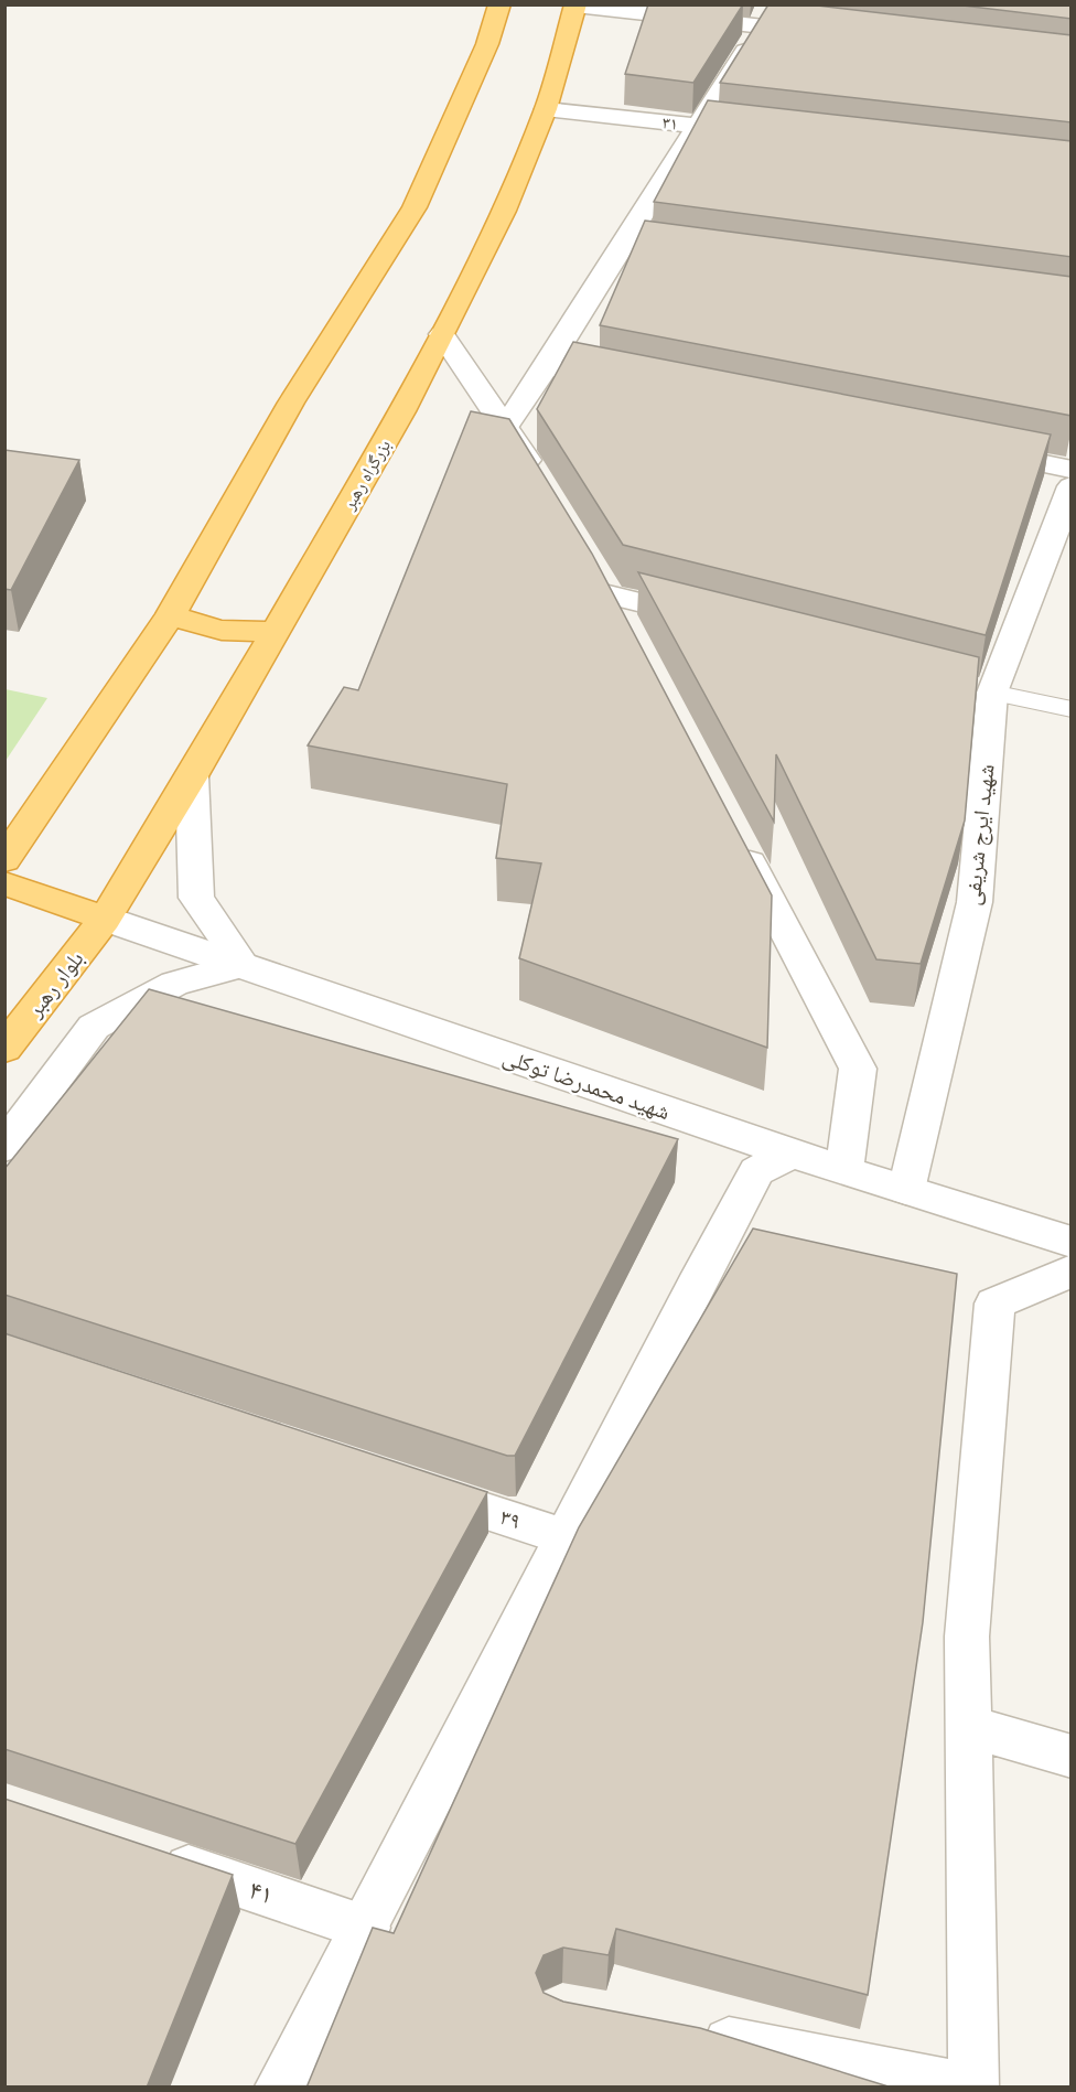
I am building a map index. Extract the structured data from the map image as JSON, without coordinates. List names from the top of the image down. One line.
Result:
{"streets":{"highway":["بزرگراه رهبر","بلوار رهبر"],"street":["۳۱","شهید ایرج شریفی","شهید محمدرضا توکلی","۳۹","۴۱"]},"crossings":[["۳۱","بزرگراه رهبر"],["بزرگراه رهبر","بلوار رهبر"],["بزرگراه رهبر","شهید محمدرضا توکلی"],["شهید ایرج شریفی","شهید محمدرضا توکلی"],["بلوار رهبر","شهید محمدرضا توکلی"]]}
